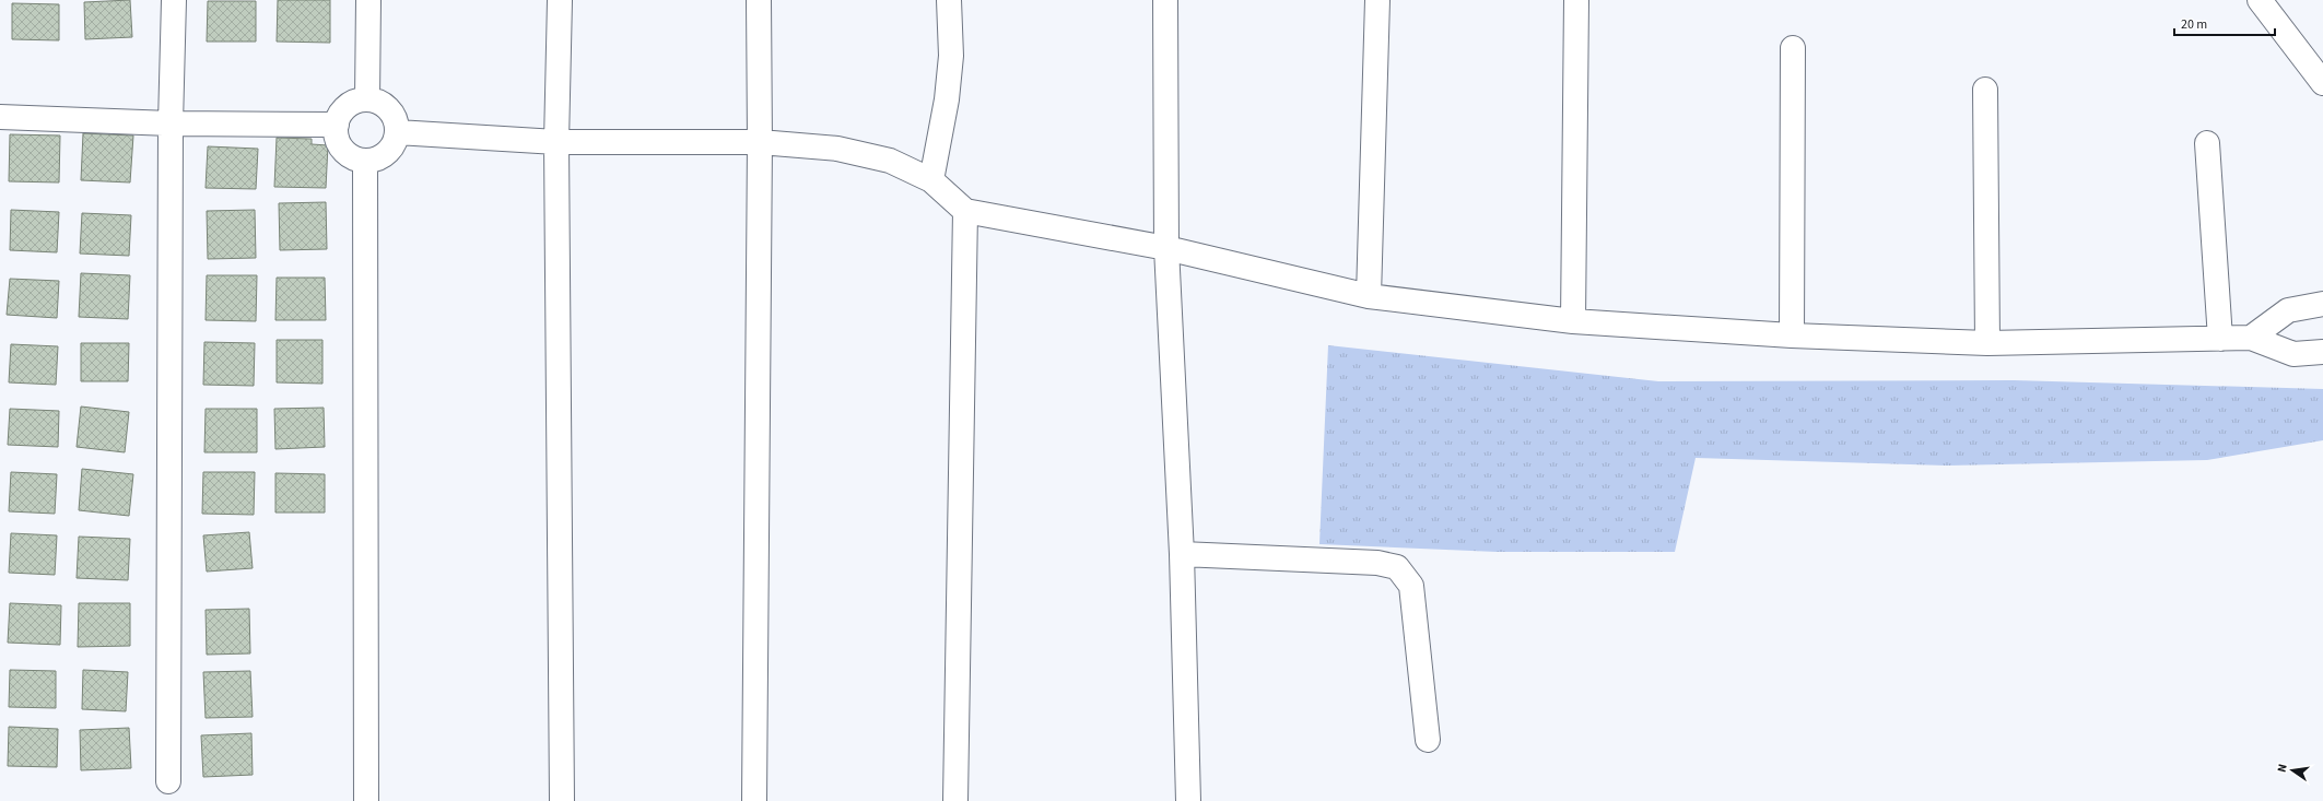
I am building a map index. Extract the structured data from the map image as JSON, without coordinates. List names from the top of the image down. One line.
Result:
{"scale_bar":"20 m","north":"left"}
